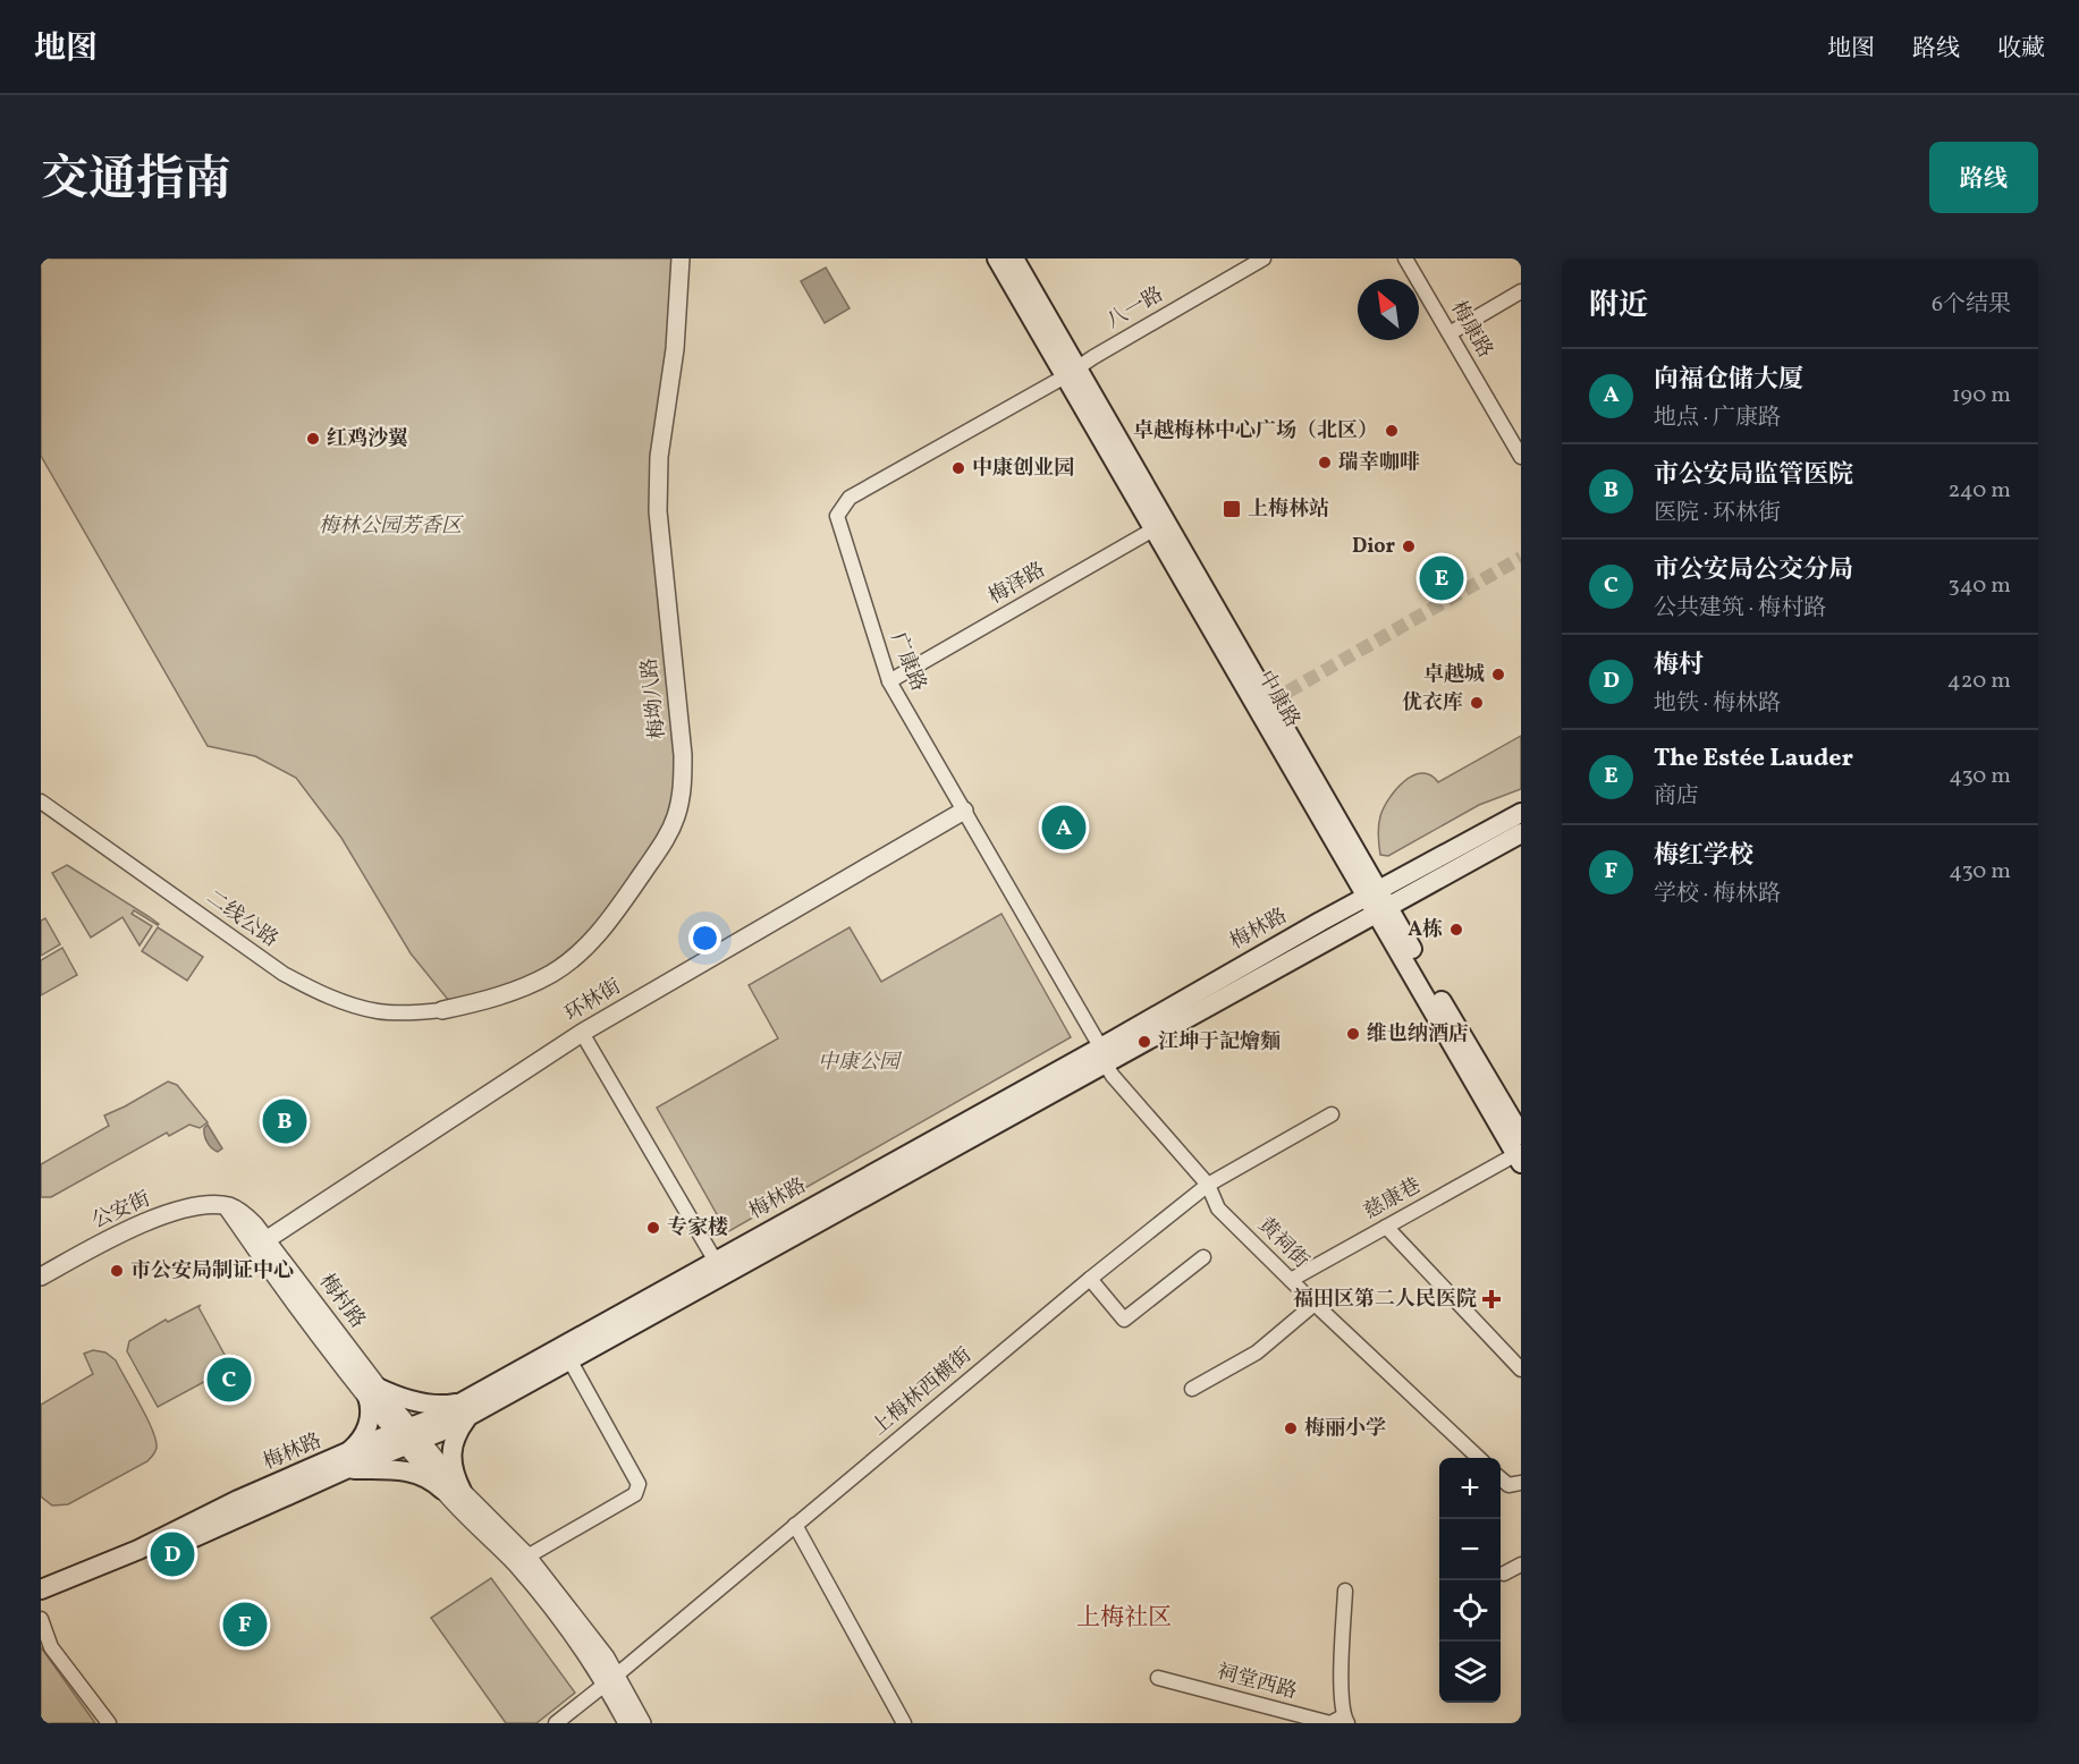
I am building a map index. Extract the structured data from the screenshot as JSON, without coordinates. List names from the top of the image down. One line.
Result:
{"streets":{"main road":["中康路","梅林路"],"street":["八一路","梅康路","梅泽路","广康路","梅坳八路","二线公路","环林街","慈康巷","公安街","黄祠街","梅村路","上梅林西横街","祠堂西路"]},"crossings":[["八一路","广康路"],["八一路","中康路"],["梅泽路","广康路"],["梅泽路","中康路"],["广康路","中康路"],["广康路","梅林路"],["广康路","环林街"],["广康路","黄祠街"],["梅坳八路","二线公路"],["中康路","梅林路"],["中康路","慈康巷"],["梅林路","黄祠街"],["梅林路","梅村路"],["环林街","梅村路"],["慈康巷","黄祠街"],["公安街","梅村路"],["黄祠街","上梅林西横街"],["梅村路","上梅林西横街"]],"districts":["上梅社区"],"parks":["梅林公园芳香区","中康公园"],"places":{"other":["卓越梅林中心广场（北区）","红鸡沙翼","瑞幸咖啡","中康创业园","Dior","卓越城","优衣库","A栋","维也纳酒店","江坤于記燴麵","专家楼","市公安局制证中心","梅丽小学"],"transit":["上梅林站"],"health":["福田区第二人民医院"]},"north":"top left","page":{"header":"地图","nav":["地图","路线","收藏"],"title":"交通指南","buttons":"路线","heading":["附近","6个结果"],"list":[{"mark":"A","name":"向福仓储大厦","note":"地点 · 广康路","value":"190 m"},{"mark":"B","name":"市公安局监管医院","note":"医院 · 环林街","value":"240 m"},{"mark":"C","name":"市公安局公交分局","note":"公共建筑 · 梅村路","value":"340 m"},{"mark":"D","name":"梅村","note":"地铁 · 梅林路","value":"420 m"},{"mark":"E","name":"The Estée Lauder","note":"商店","value":"430 m"},{"mark":"F","name":"梅红学校","note":"学校 · 梅林路","value":"430 m"}],"pins":["E","A","B","C","D","F"],"map_buttons":["+","−"]}}
